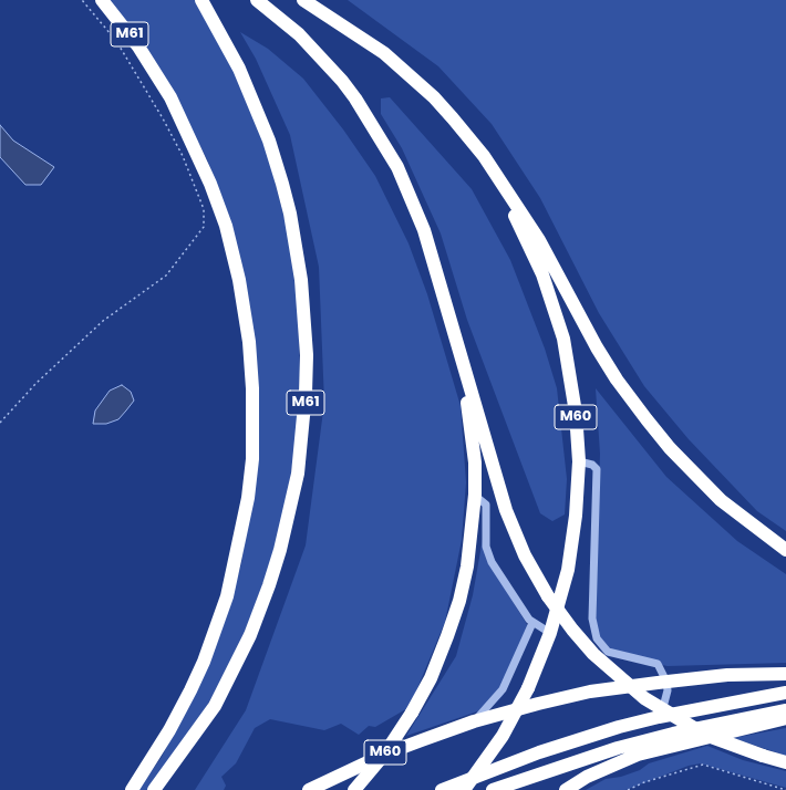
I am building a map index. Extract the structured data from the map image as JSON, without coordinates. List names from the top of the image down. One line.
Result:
{"streets":{"highway":["M61","M60"]}}
